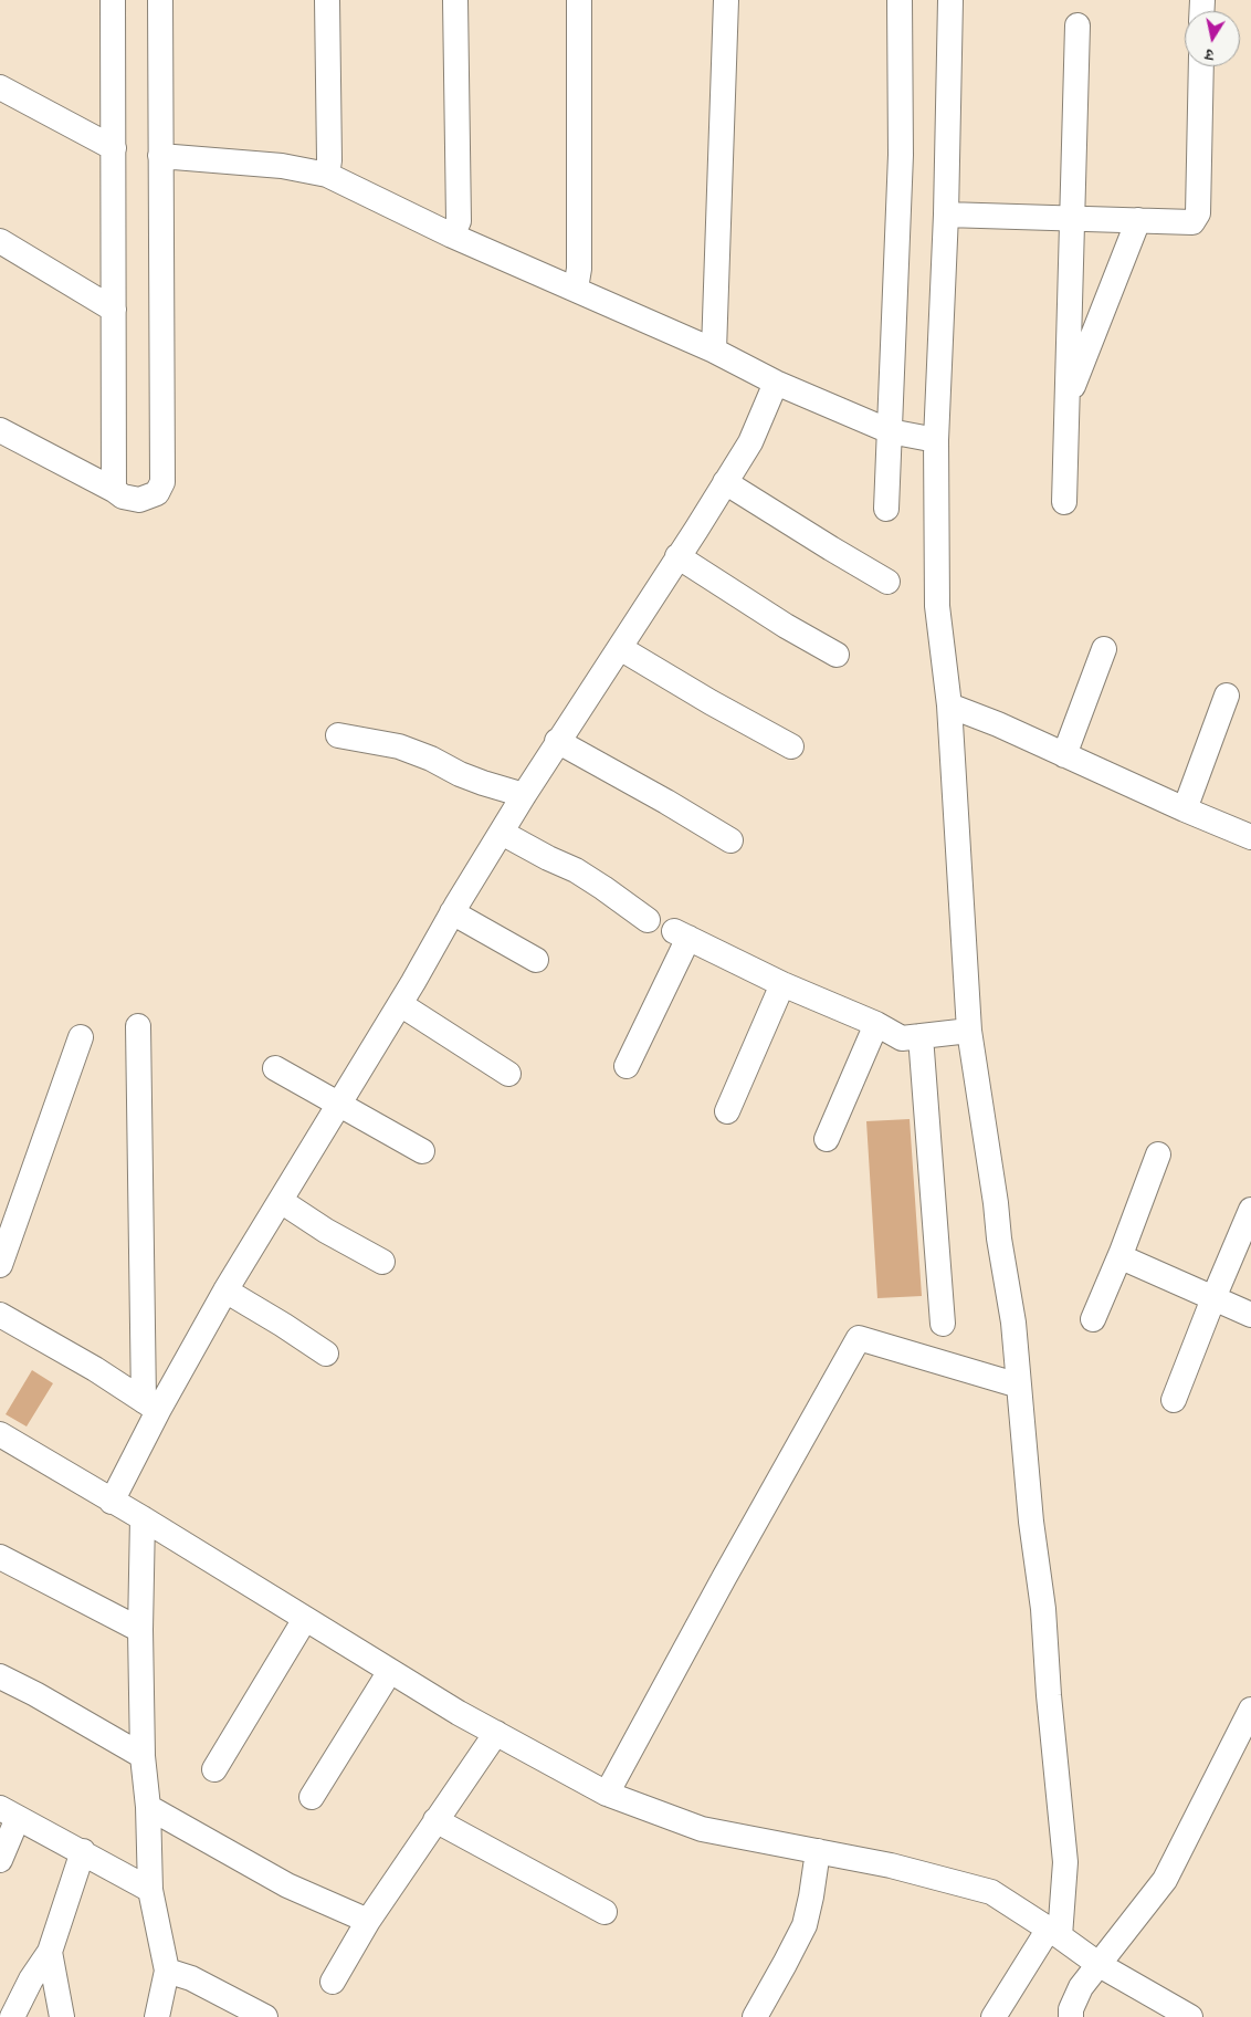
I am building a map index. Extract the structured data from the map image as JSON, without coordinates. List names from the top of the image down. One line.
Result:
{"north":"bottom"}
